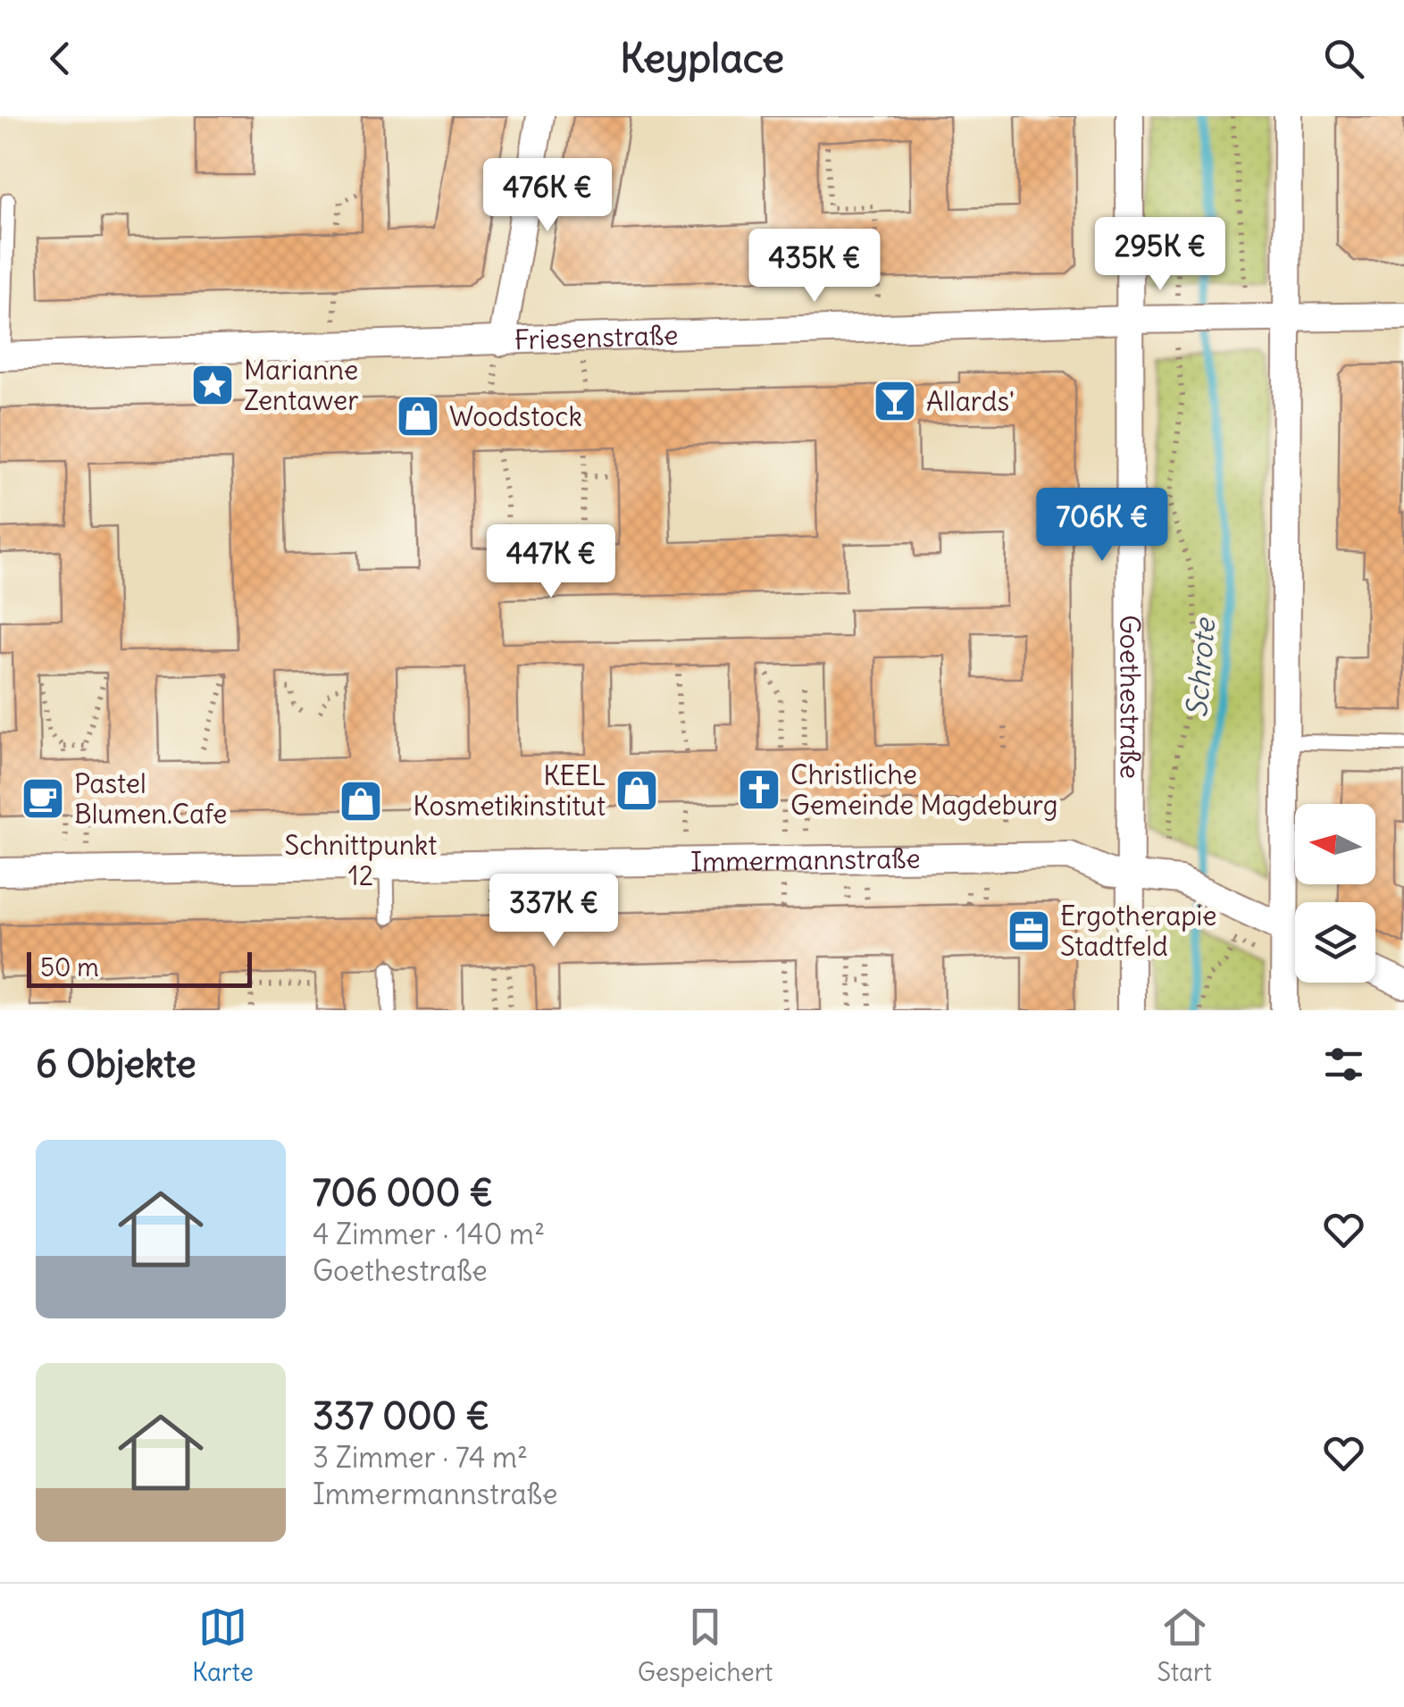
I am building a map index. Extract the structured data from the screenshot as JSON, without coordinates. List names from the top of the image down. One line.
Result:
{"streets":{"street":["Friesenstraße","Goethestraße","Immermannstraße"]},"crossings":[["Friesenstraße","Goethestraße"],["Goethestraße","Immermannstraße"]],"water":["Schrote"],"places":{"place":["Marianne Zentawer"],"bar":["Allards'"],"shop":["Woodstock","KEEL Kosmetikinstitut","Schnittpunkt 12"],"church":["Christliche Gemeinde Magdeburg"],"cafe":["Pastel Blumen.Cafe"],"office":["Ergotherapie Stadtfeld"]},"scale_bar":"50 m","north":"left","page":{"header":"Keyplace","price":["476K €","295K €","435K €","706K €","447K €","337K €"],"scale":"50 m","heading":"6 Objekte","list":[{"name":"706 000 €","note":"4 Zimmer · 140 m² · Goethestraße"},{"name":"337 000 €","note":"3 Zimmer · 74 m² · Immermannstraße"}],"tabs":["Karte","Gespeichert","Start"]}}
